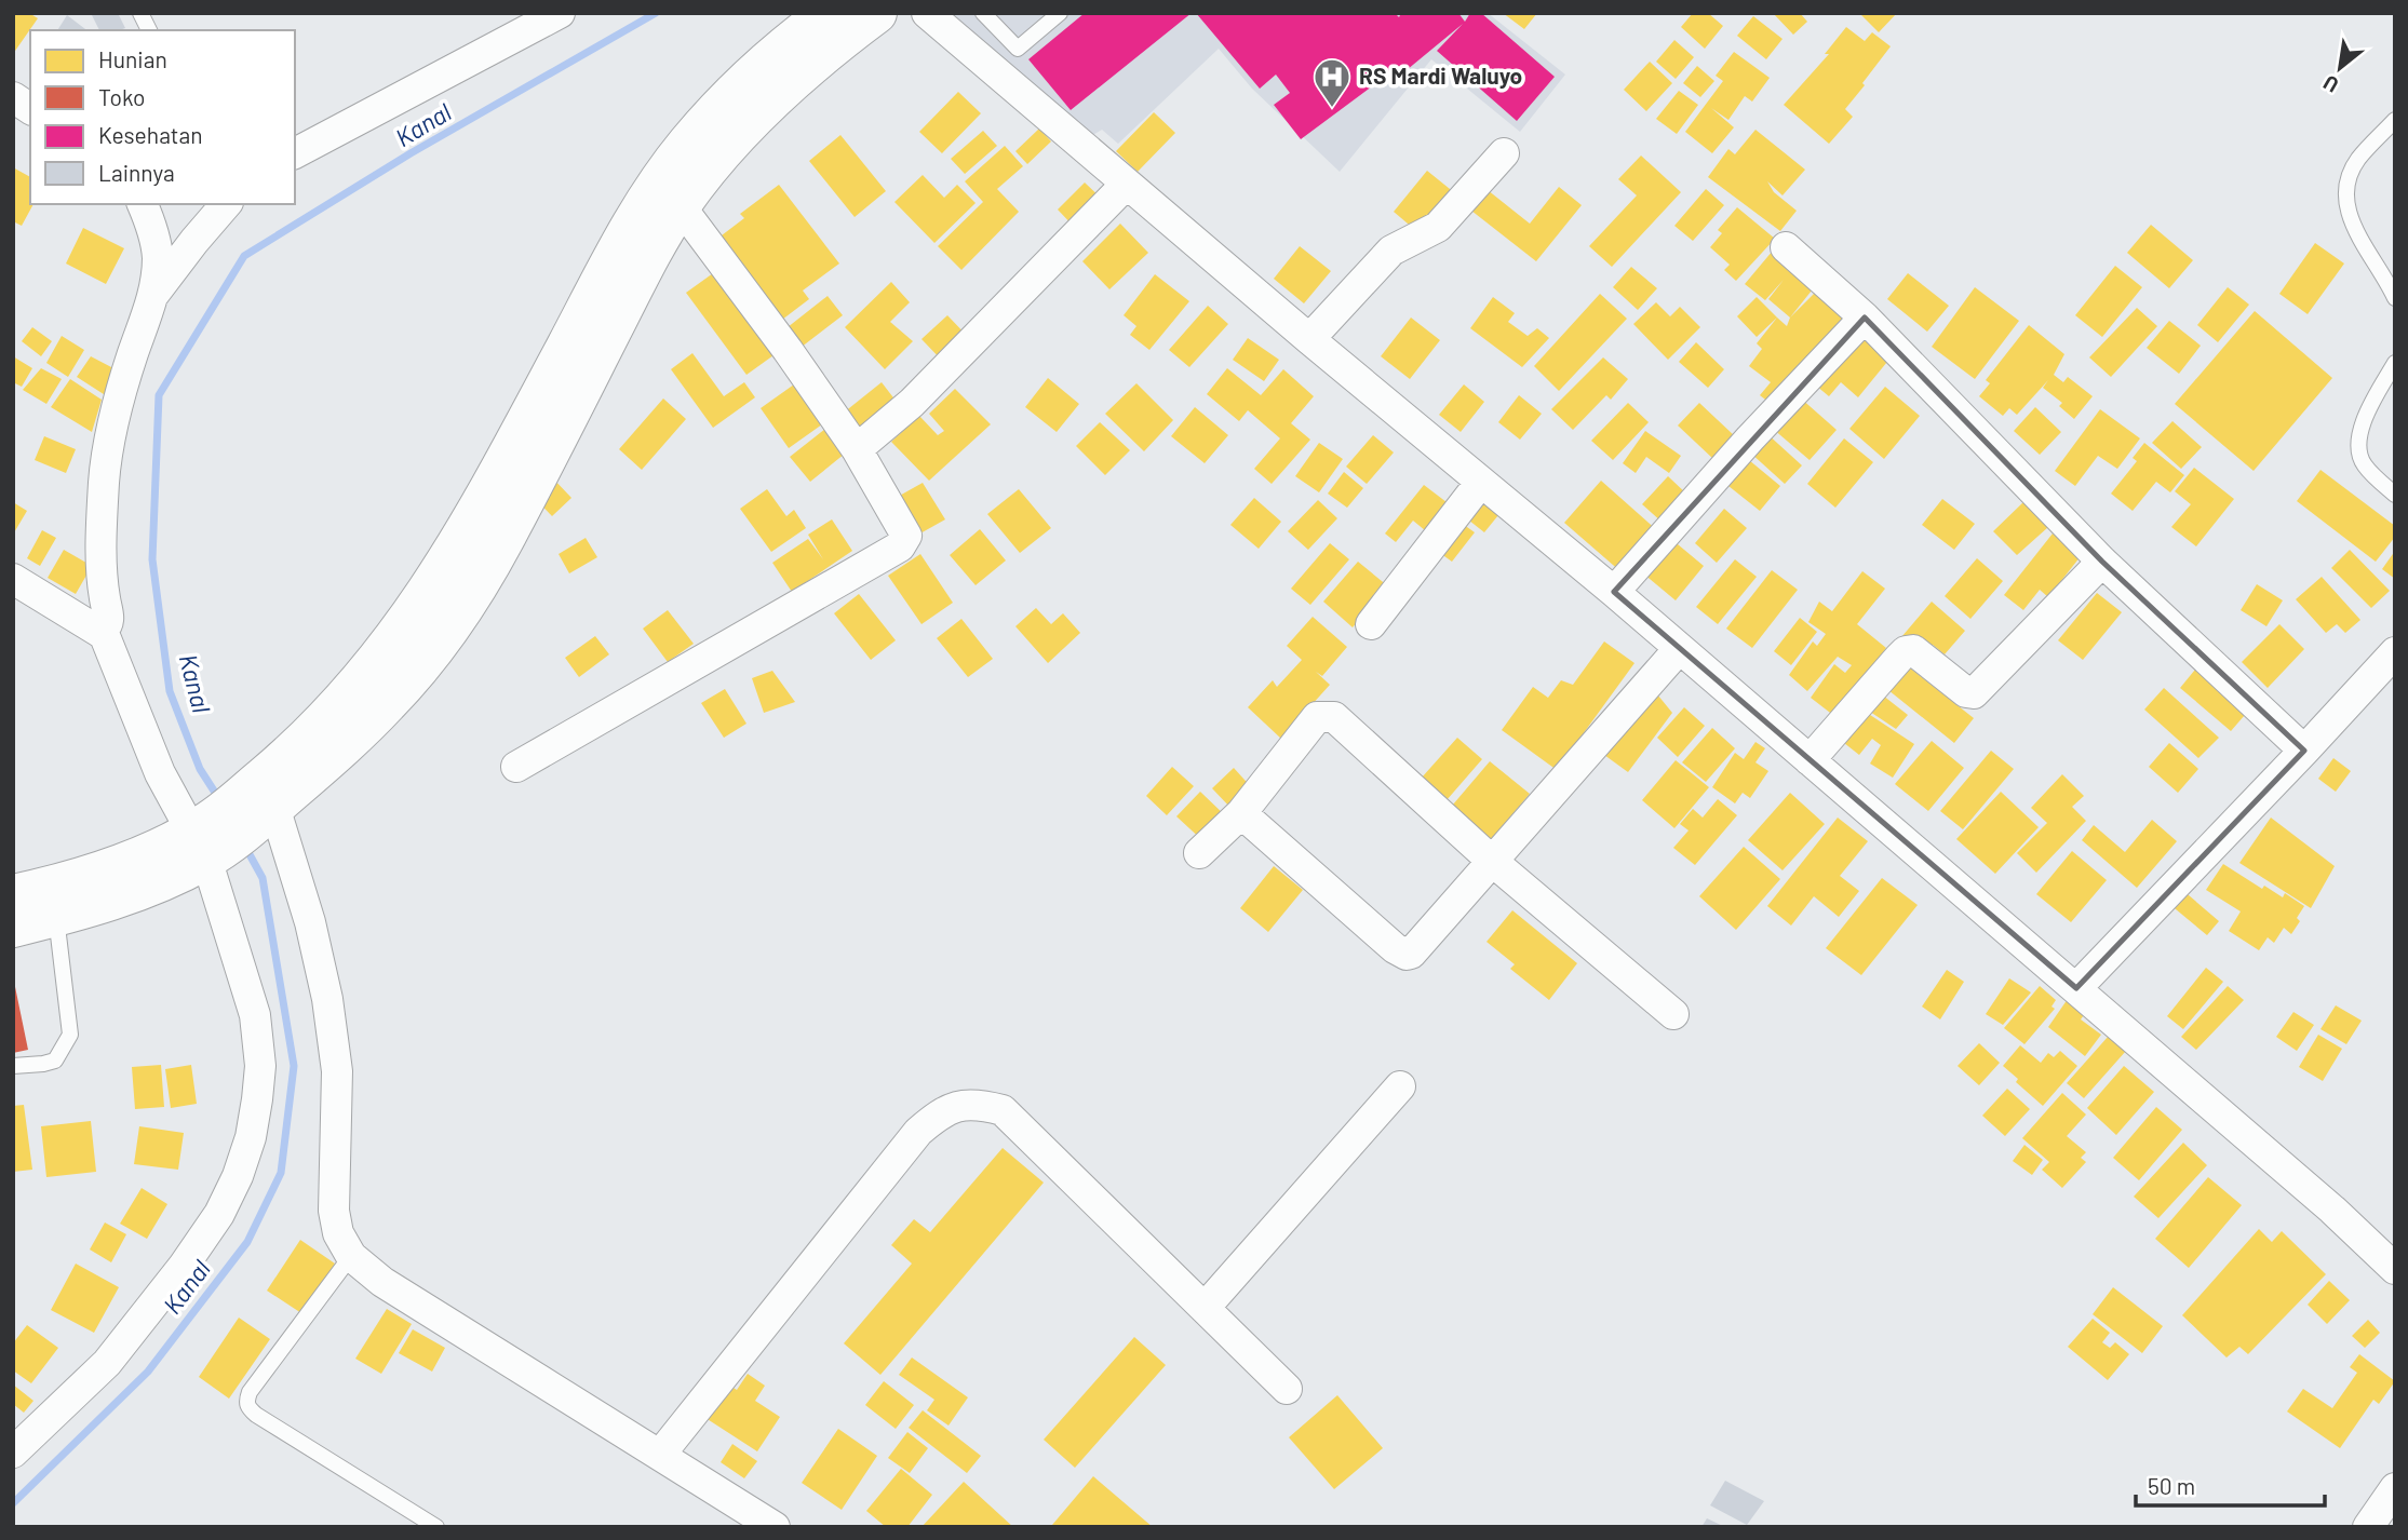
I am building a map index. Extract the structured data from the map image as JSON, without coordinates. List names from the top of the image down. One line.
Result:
{"water":["Kanal"],"places":{"hospital":["RS Mardi Waluyo"]},"legend":["Hunian","Toko","Kesehatan","Lainnya"],"scale_bar":"50 m","north":"bottom left"}
